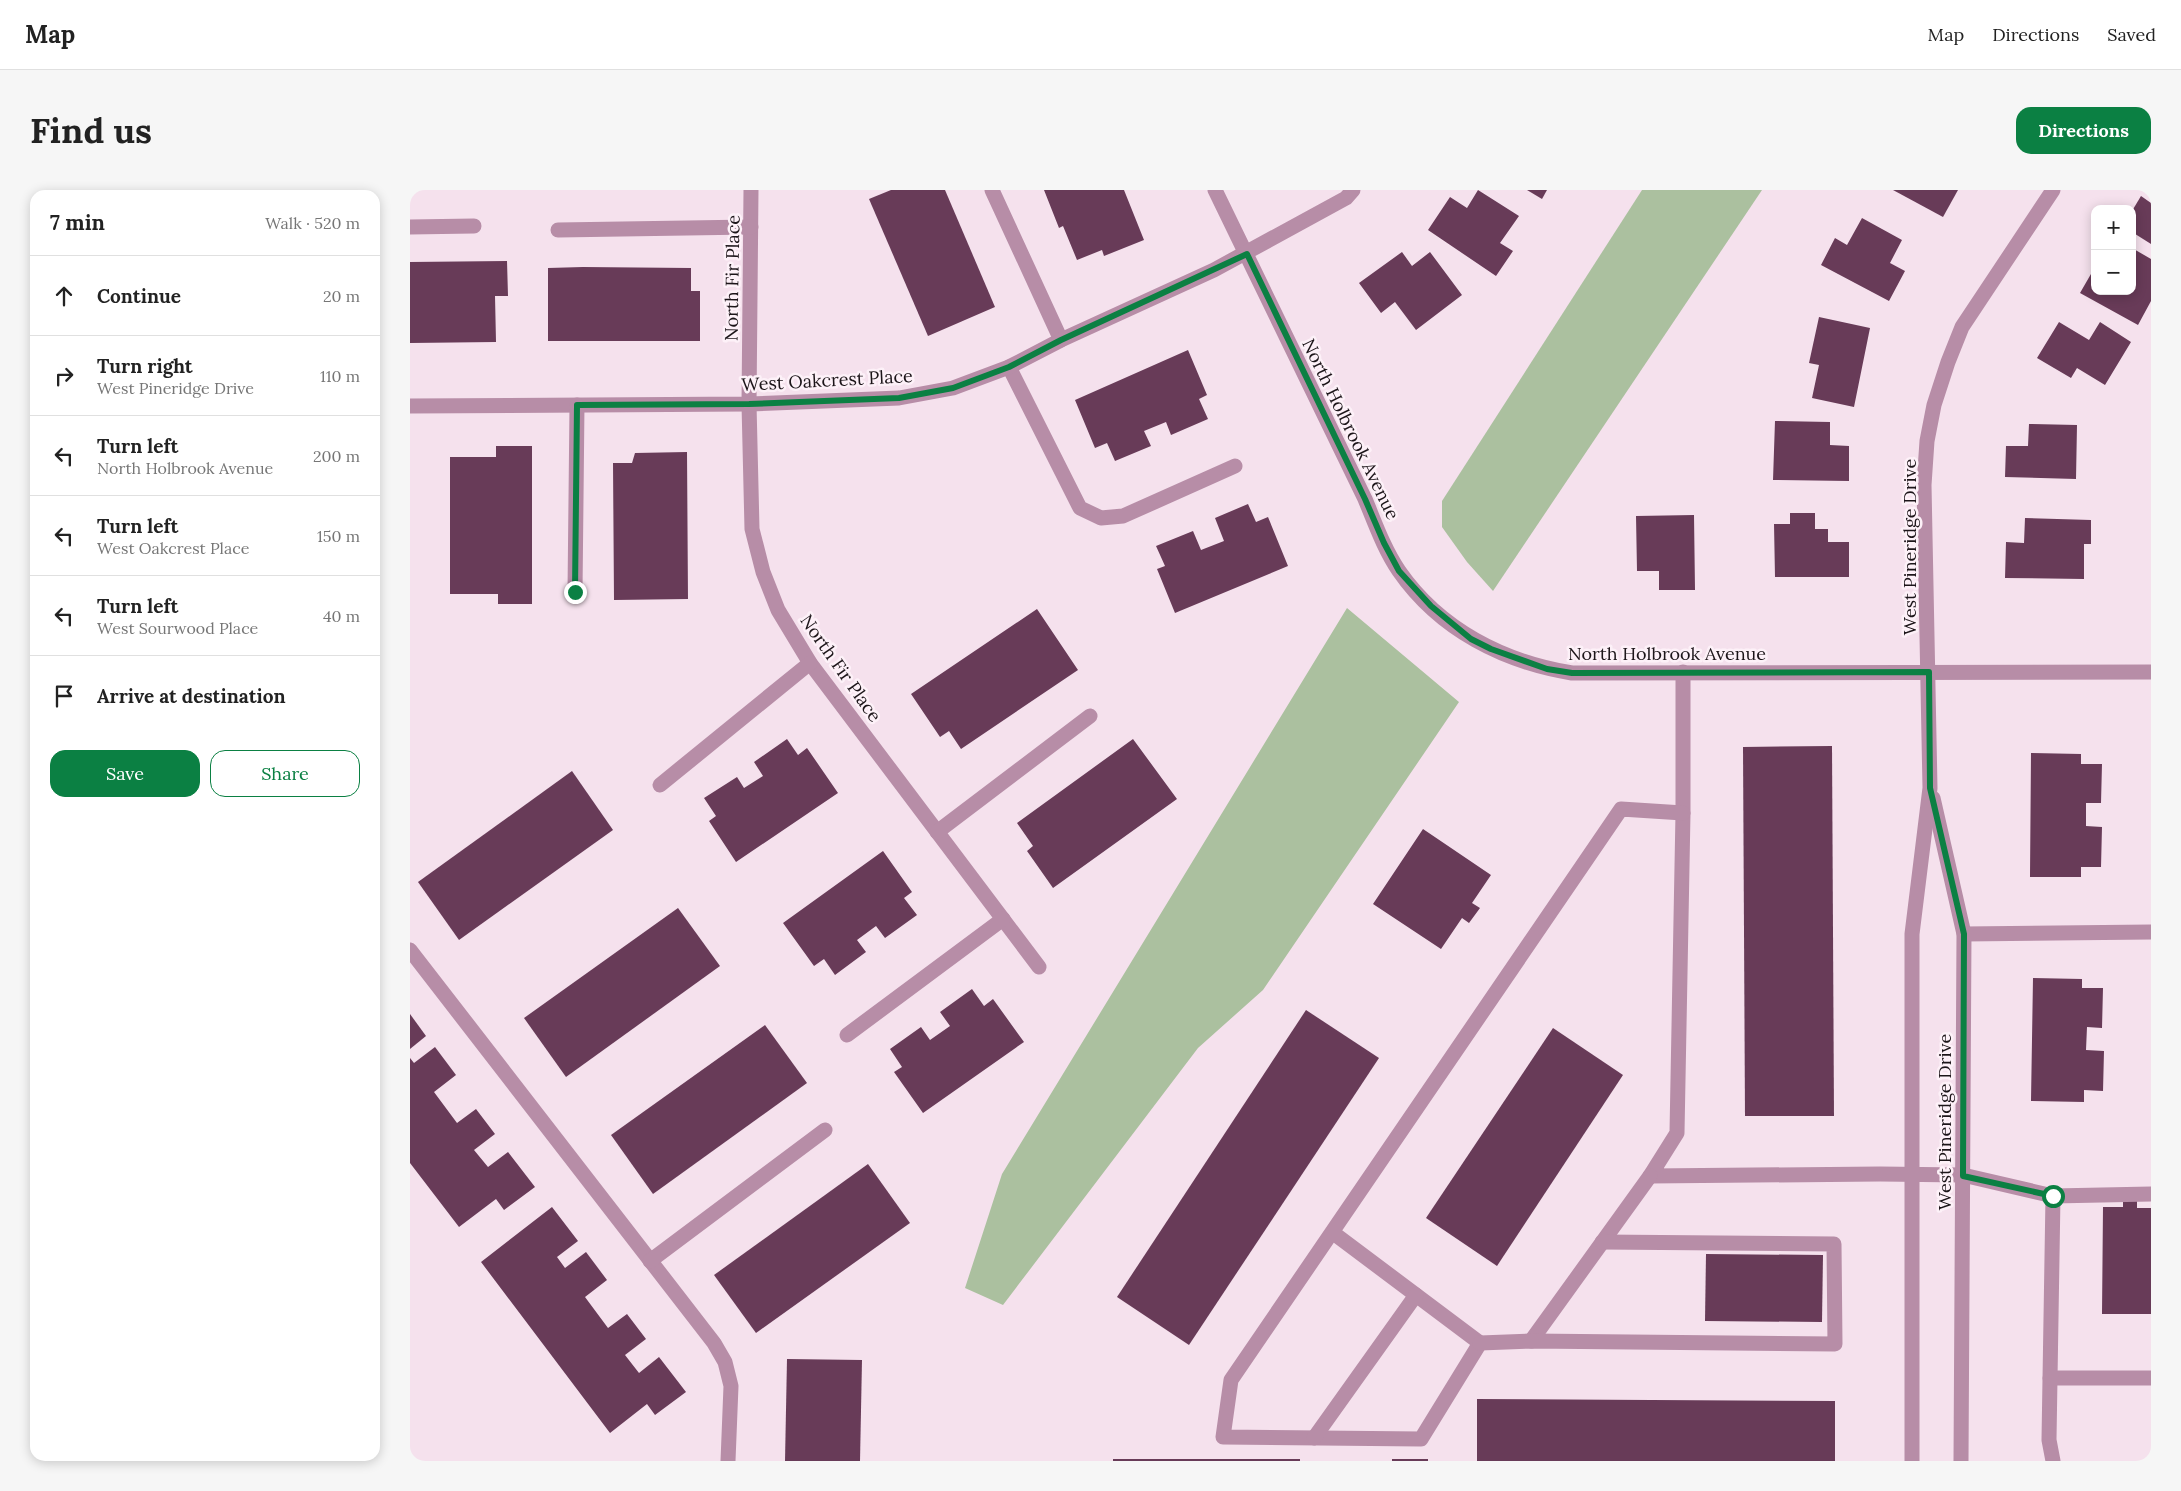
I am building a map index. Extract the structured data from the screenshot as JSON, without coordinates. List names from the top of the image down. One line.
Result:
{"streets":{"street":["North Fir Place","West Oakcrest Place","North Holbrook Avenue","West Pineridge Drive"]},"crossings":[["North Fir Place","West Oakcrest Place"],["West Oakcrest Place","North Holbrook Avenue"],["North Holbrook Avenue","West Pineridge Drive"]],"page":{"header":"Map","nav":["Map","Directions","Saved"],"buttons":["Directions",["Save","Share"]],"title":"Find us","heading":["7 min","Walk · 520 m"],"map_buttons":["+","−"],"list":[["Continue","20 m"],["Turn right","West Pineridge Drive","110 m"],["Turn left","North Holbrook Avenue","200 m"],["Turn left","West Oakcrest Place","150 m"],["Turn left","West Sourwood Place","40 m"],"Arrive at destination"]}}
